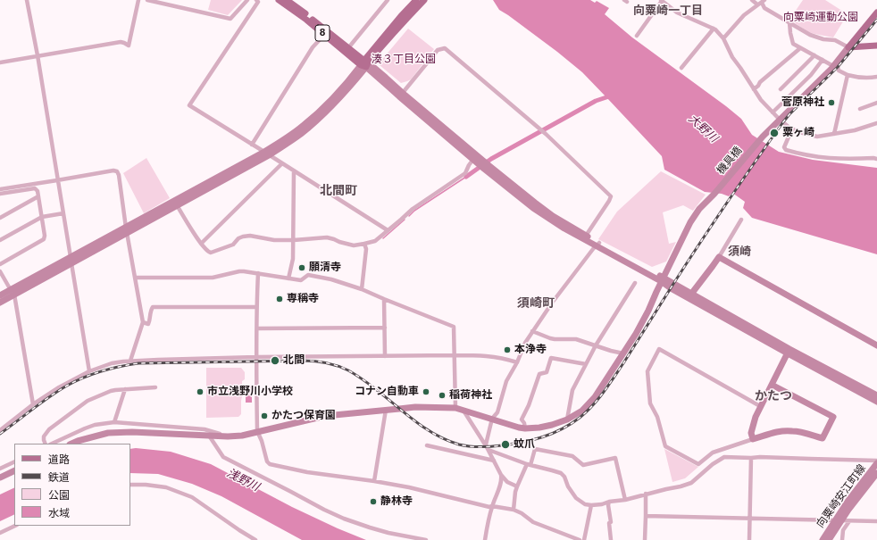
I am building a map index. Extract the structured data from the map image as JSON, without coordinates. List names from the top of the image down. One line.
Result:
{"streets":{"main road":["8"],"street":["機具橋","向粟崎安江町線"]},"districts":["向粟崎一丁目","北間町","須崎","須崎町","かたつ"],"water":["大野川","浅野川"],"parks":["向粟崎運動公園","湊３丁目公園"],"places":["菅原神社","粟ヶ崎","願清寺","専稱寺","本浄寺","北間","市立浅野川小学校","コナン自動車","稲荷神社","かたつ保育園","蚊爪","静林寺"],"legend":["道路","鉄道","公園","水域"]}
